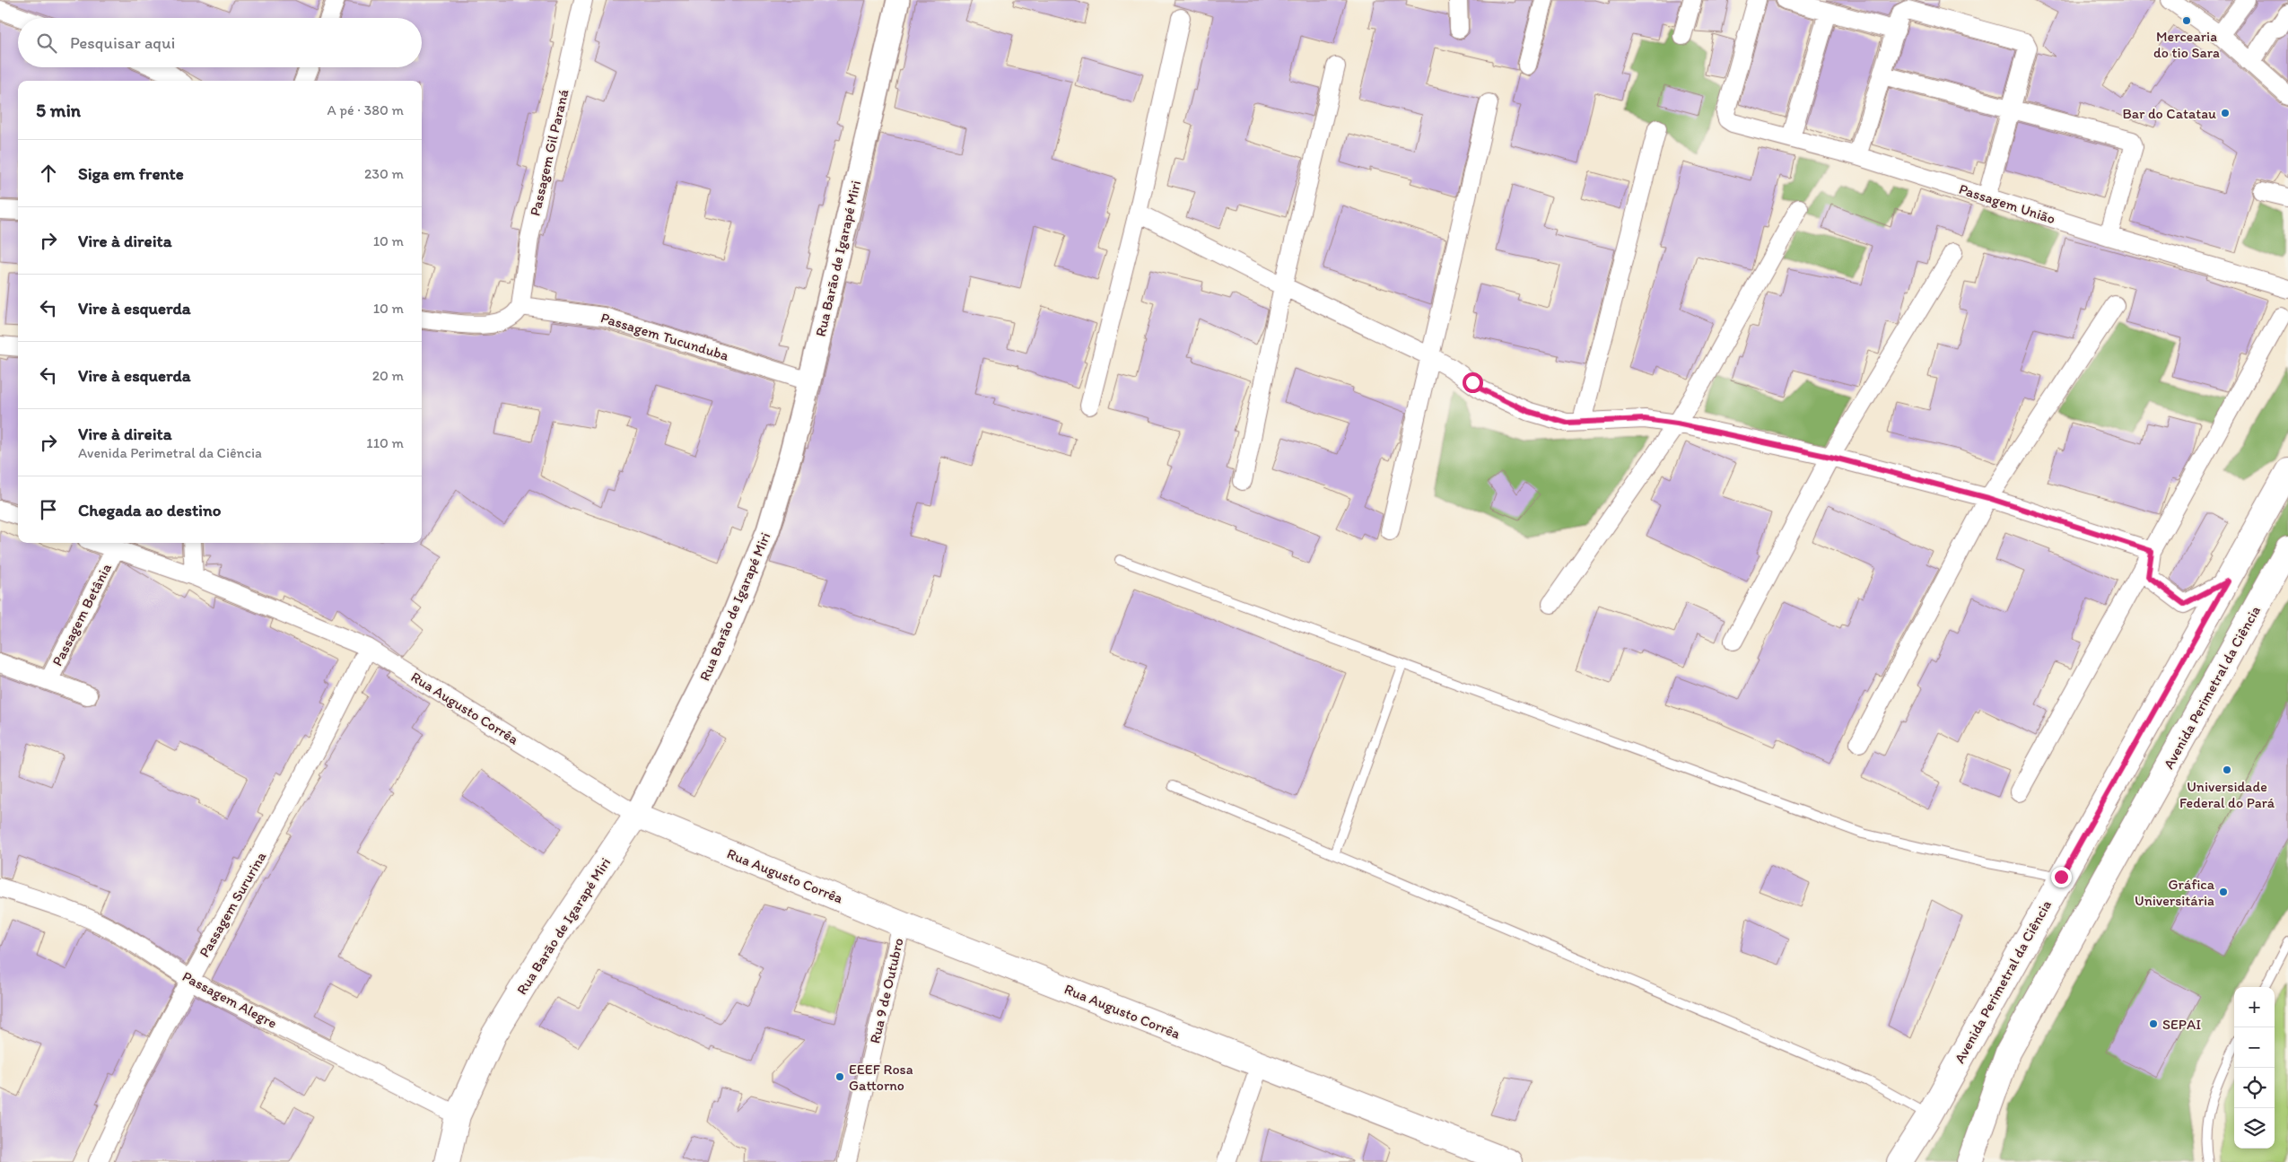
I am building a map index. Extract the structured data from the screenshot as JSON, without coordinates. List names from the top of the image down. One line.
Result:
{"streets":{"main road":["Rua Barão de Igarapé Miri","Avenida Perimetral da Ciência","Rua Augusto Corrêa"],"street":["Passagem Gil Paraná","Passagem União","Passagem Tucunduba","Passagem Betânia","Passagem Sururina","Rua 9 de Outubro","Passagem Alegre"]},"crossings":[["Passagem Gil Paraná","Passagem Tucunduba"],["Rua Barão de Igarapé Miri","Passagem Tucunduba"],["Rua Barão de Igarapé Miri","Rua Augusto Corrêa"],["Rua Barão de Igarapé Miri","Passagem Alegre"],["Passagem Betânia","Rua Augusto Corrêa"],["Rua Augusto Corrêa","Passagem Sururina"],["Rua Augusto Corrêa","Rua 9 de Outubro"],["Passagem Sururina","Passagem Alegre"]],"places":["Mercearia do tio Sara","Bar do Catatau","Universidade Federal do Pará","Gráfica Universitária","SEPAI","EEEF Rosa Gattorno"],"page":{"search":"Pesquisar aqui","heading":["5 min","A pé · 380 m"],"list":[["Siga em frente","230 m"],["Vire à direita","10 m"],["Vire à esquerda","10 m"],["Vire à esquerda","20 m"],["Vire à direita","Avenida Perimetral da Ciência","110 m"],"Chegada ao destino"],"map_buttons":["+","−"]}}
